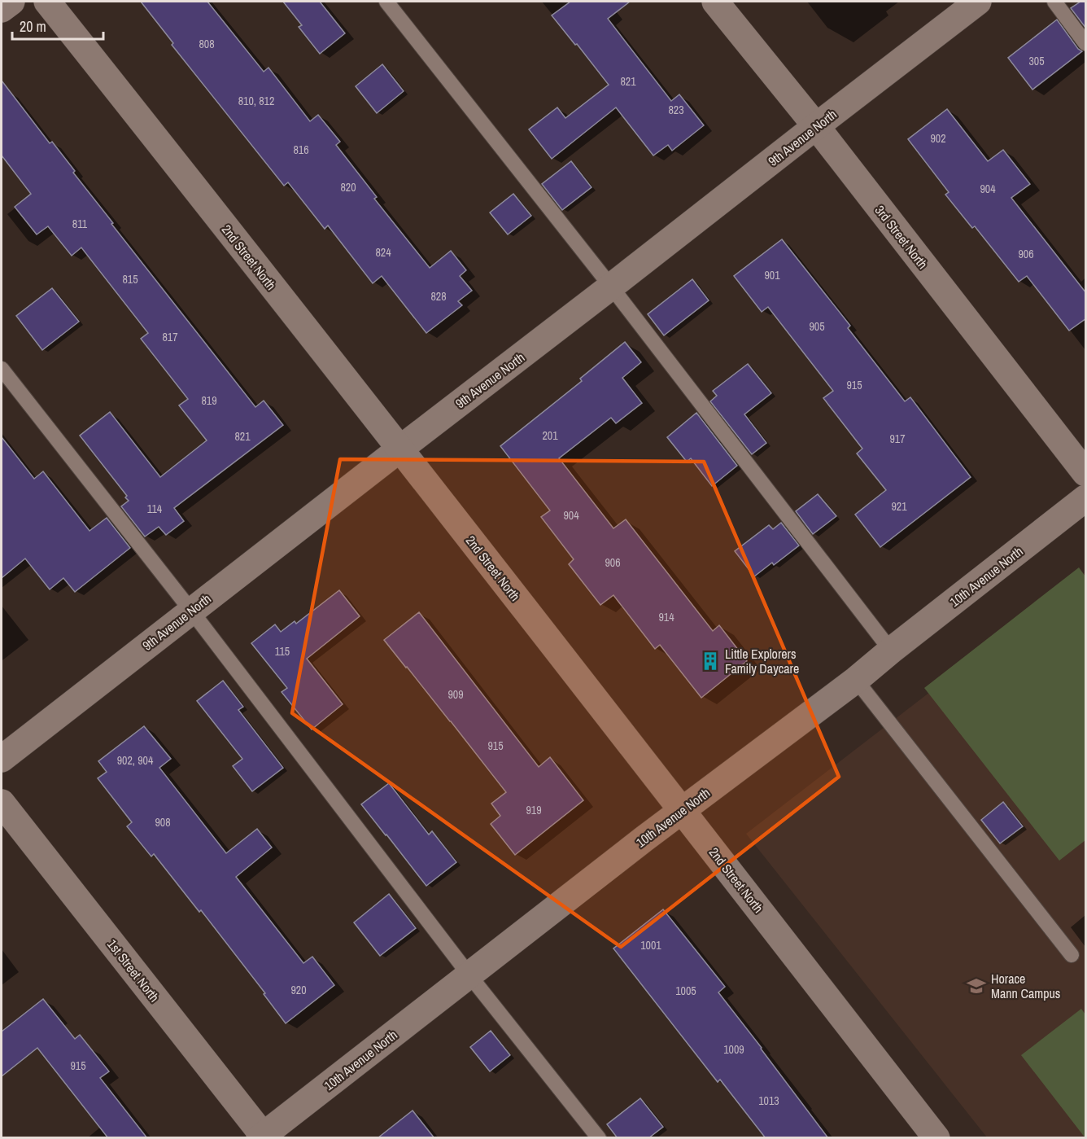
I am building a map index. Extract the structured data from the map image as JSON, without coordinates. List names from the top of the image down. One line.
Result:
{"streets":{"street":["9th Avenue North","3rd Street North","2nd Street North","10th Avenue North","1st Street North"]},"crossings":[["9th Avenue North","3rd Street North"],["9th Avenue North","2nd Street North"],["2nd Street North","10th Avenue North"],["10th Avenue North","1st Street North"]],"places":{"building":["Little Explorers Family Daycare"],"school or university":["Horace Mann Campus"]},"house_numbers":["808","305","821","810, 812","823","902","816","820","904","811","824","906","901","815","828","905","817","915","819","201","821","917","921","114","904","906","914","115","909","915","902, 904","919","908","1001","920","1005","1009","915","1013"],"scale_bar":"20 m"}
